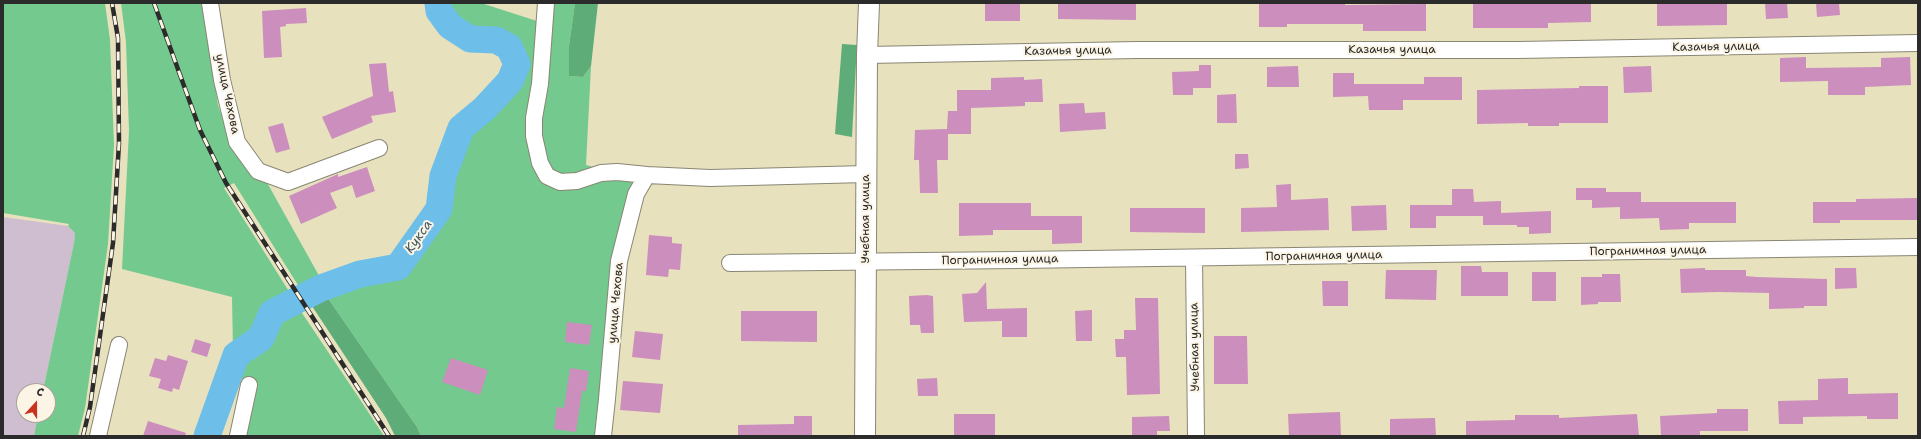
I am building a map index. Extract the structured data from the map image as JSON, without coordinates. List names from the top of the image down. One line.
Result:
{"streets":{"street":["Казачья улица","улица Чехова","Учебная улица","Пограничная улица"]},"crossings":[["Казачья улица","Учебная улица"],["Учебная улица","Пограничная улица"]],"water":["Кукса"],"north":"top"}
